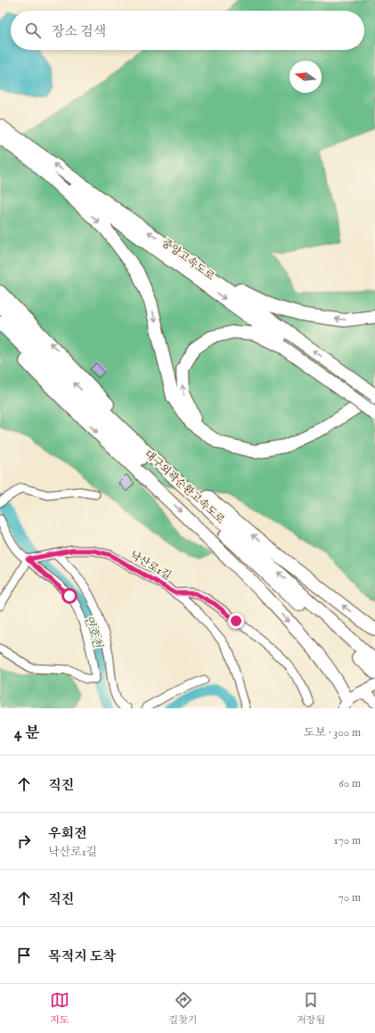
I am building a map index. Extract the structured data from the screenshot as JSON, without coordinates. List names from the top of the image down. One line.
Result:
{"streets":{"highway":["중앙고속도로","대구외곽순환고속도로"],"street":["낙산로1길"]},"water":["연호천"],"north":"left","page":{"search":"장소 검색","heading":["4 분","도보 · 300 m"],"list":[["직진","60 m"],["우회전","낙산로1길","170 m"],["직진","70 m"],"목적지 도착"],"nav":["지도","길찾기","저장됨"]}}
